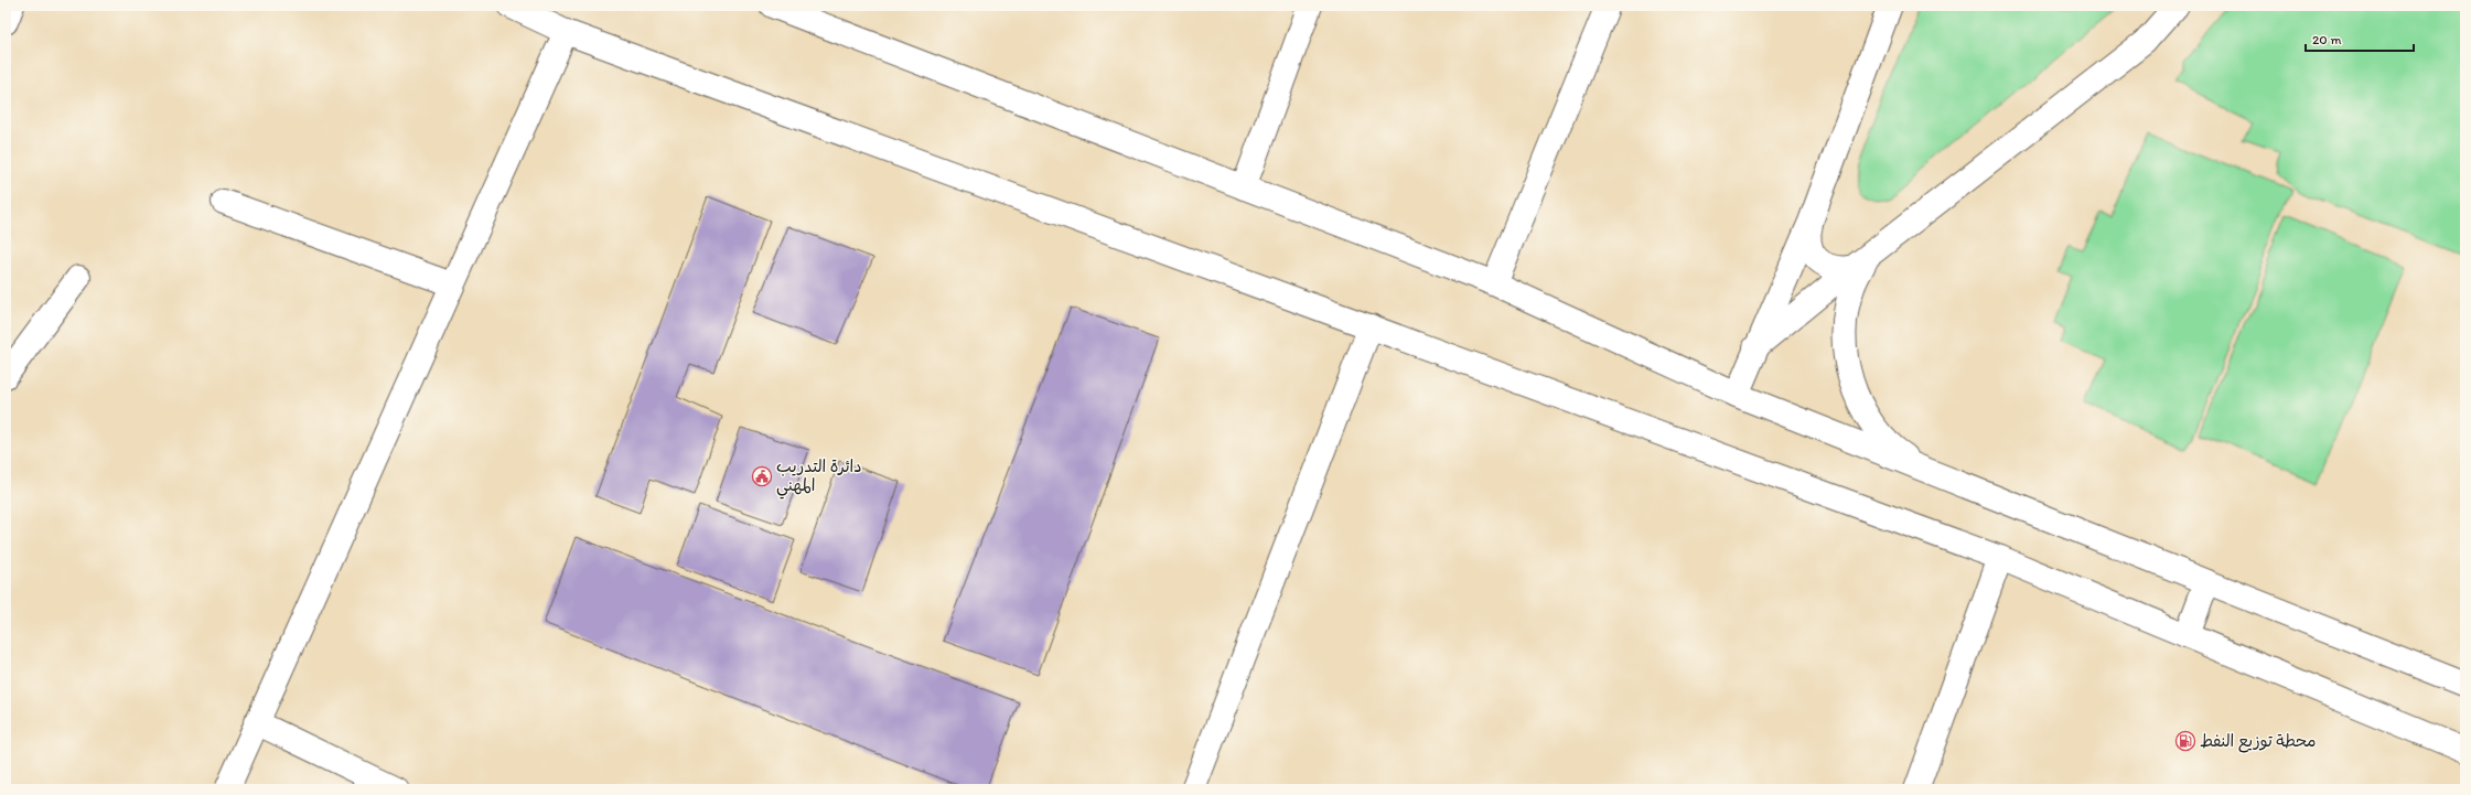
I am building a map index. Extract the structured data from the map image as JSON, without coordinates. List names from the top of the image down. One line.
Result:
{"places":{"public building":["دائرة التدريب المهني"],"fuel station":["محطة توزيع النفط"]},"scale_bar":"20 m"}
